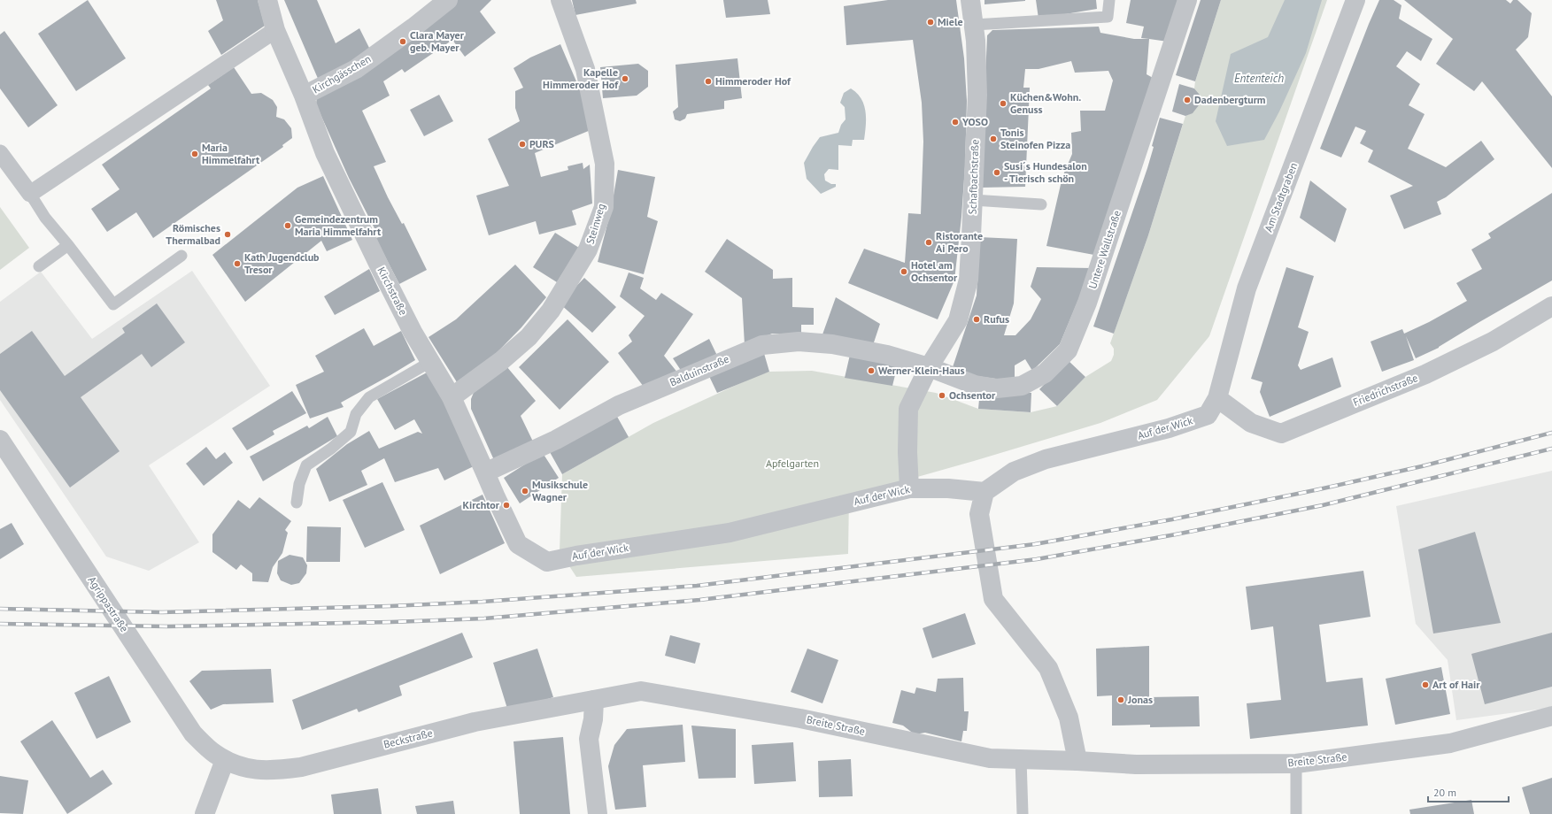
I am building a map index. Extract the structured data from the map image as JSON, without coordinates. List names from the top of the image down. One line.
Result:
{"streets":{"street":["Kirchgässchen","Schafbachstraße","Am Stadtgraben","Steinweg","Untere Wallstraße","Kirchstraße","Balduinstraße","Friedrichstraße","Auf der Wick","Agrippastraße","Breite Straße","Beckstraße"]},"crossings":[["Kirchgässchen","Kirchstraße"],["Schafbachstraße","Untere Wallstraße"],["Schafbachstraße","Balduinstraße"],["Am Stadtgraben","Friedrichstraße"],["Am Stadtgraben","Auf der Wick"],["Steinweg","Kirchstraße"],["Untere Wallstraße","Balduinstraße"],["Kirchstraße","Balduinstraße"],["Kirchstraße","Auf der Wick"],["Friedrichstraße","Auf der Wick"],["Agrippastraße","Beckstraße"],["Breite Straße","Beckstraße"]],"water":["Ententeich"],"parks":["Apfelgarten"],"places":["Miele","Clara Mayer geb. Mayer","Kapelle Himmeroder Hof","Himmeroder Hof","Dadenbergturm","Küchen&Wohn. Genuss","YOSO","Tonis Steinofen Pizza","PURS","Maria Himmelfahrt","Susi´s Hundesalon - Tierisch schön","Gemeindezentrum Maria Himmelfahrt","Römisches Thermalbad","Ristorante Ai Pero","Kath Jugendclub Tresor","Hotel am Ochsentor","Rufus","Werner-Klein-Haus","Ochsentor","Musikschule Wagner","Kirchtor","Art of Hair","Jonas"],"scale_bar":"20 m"}
